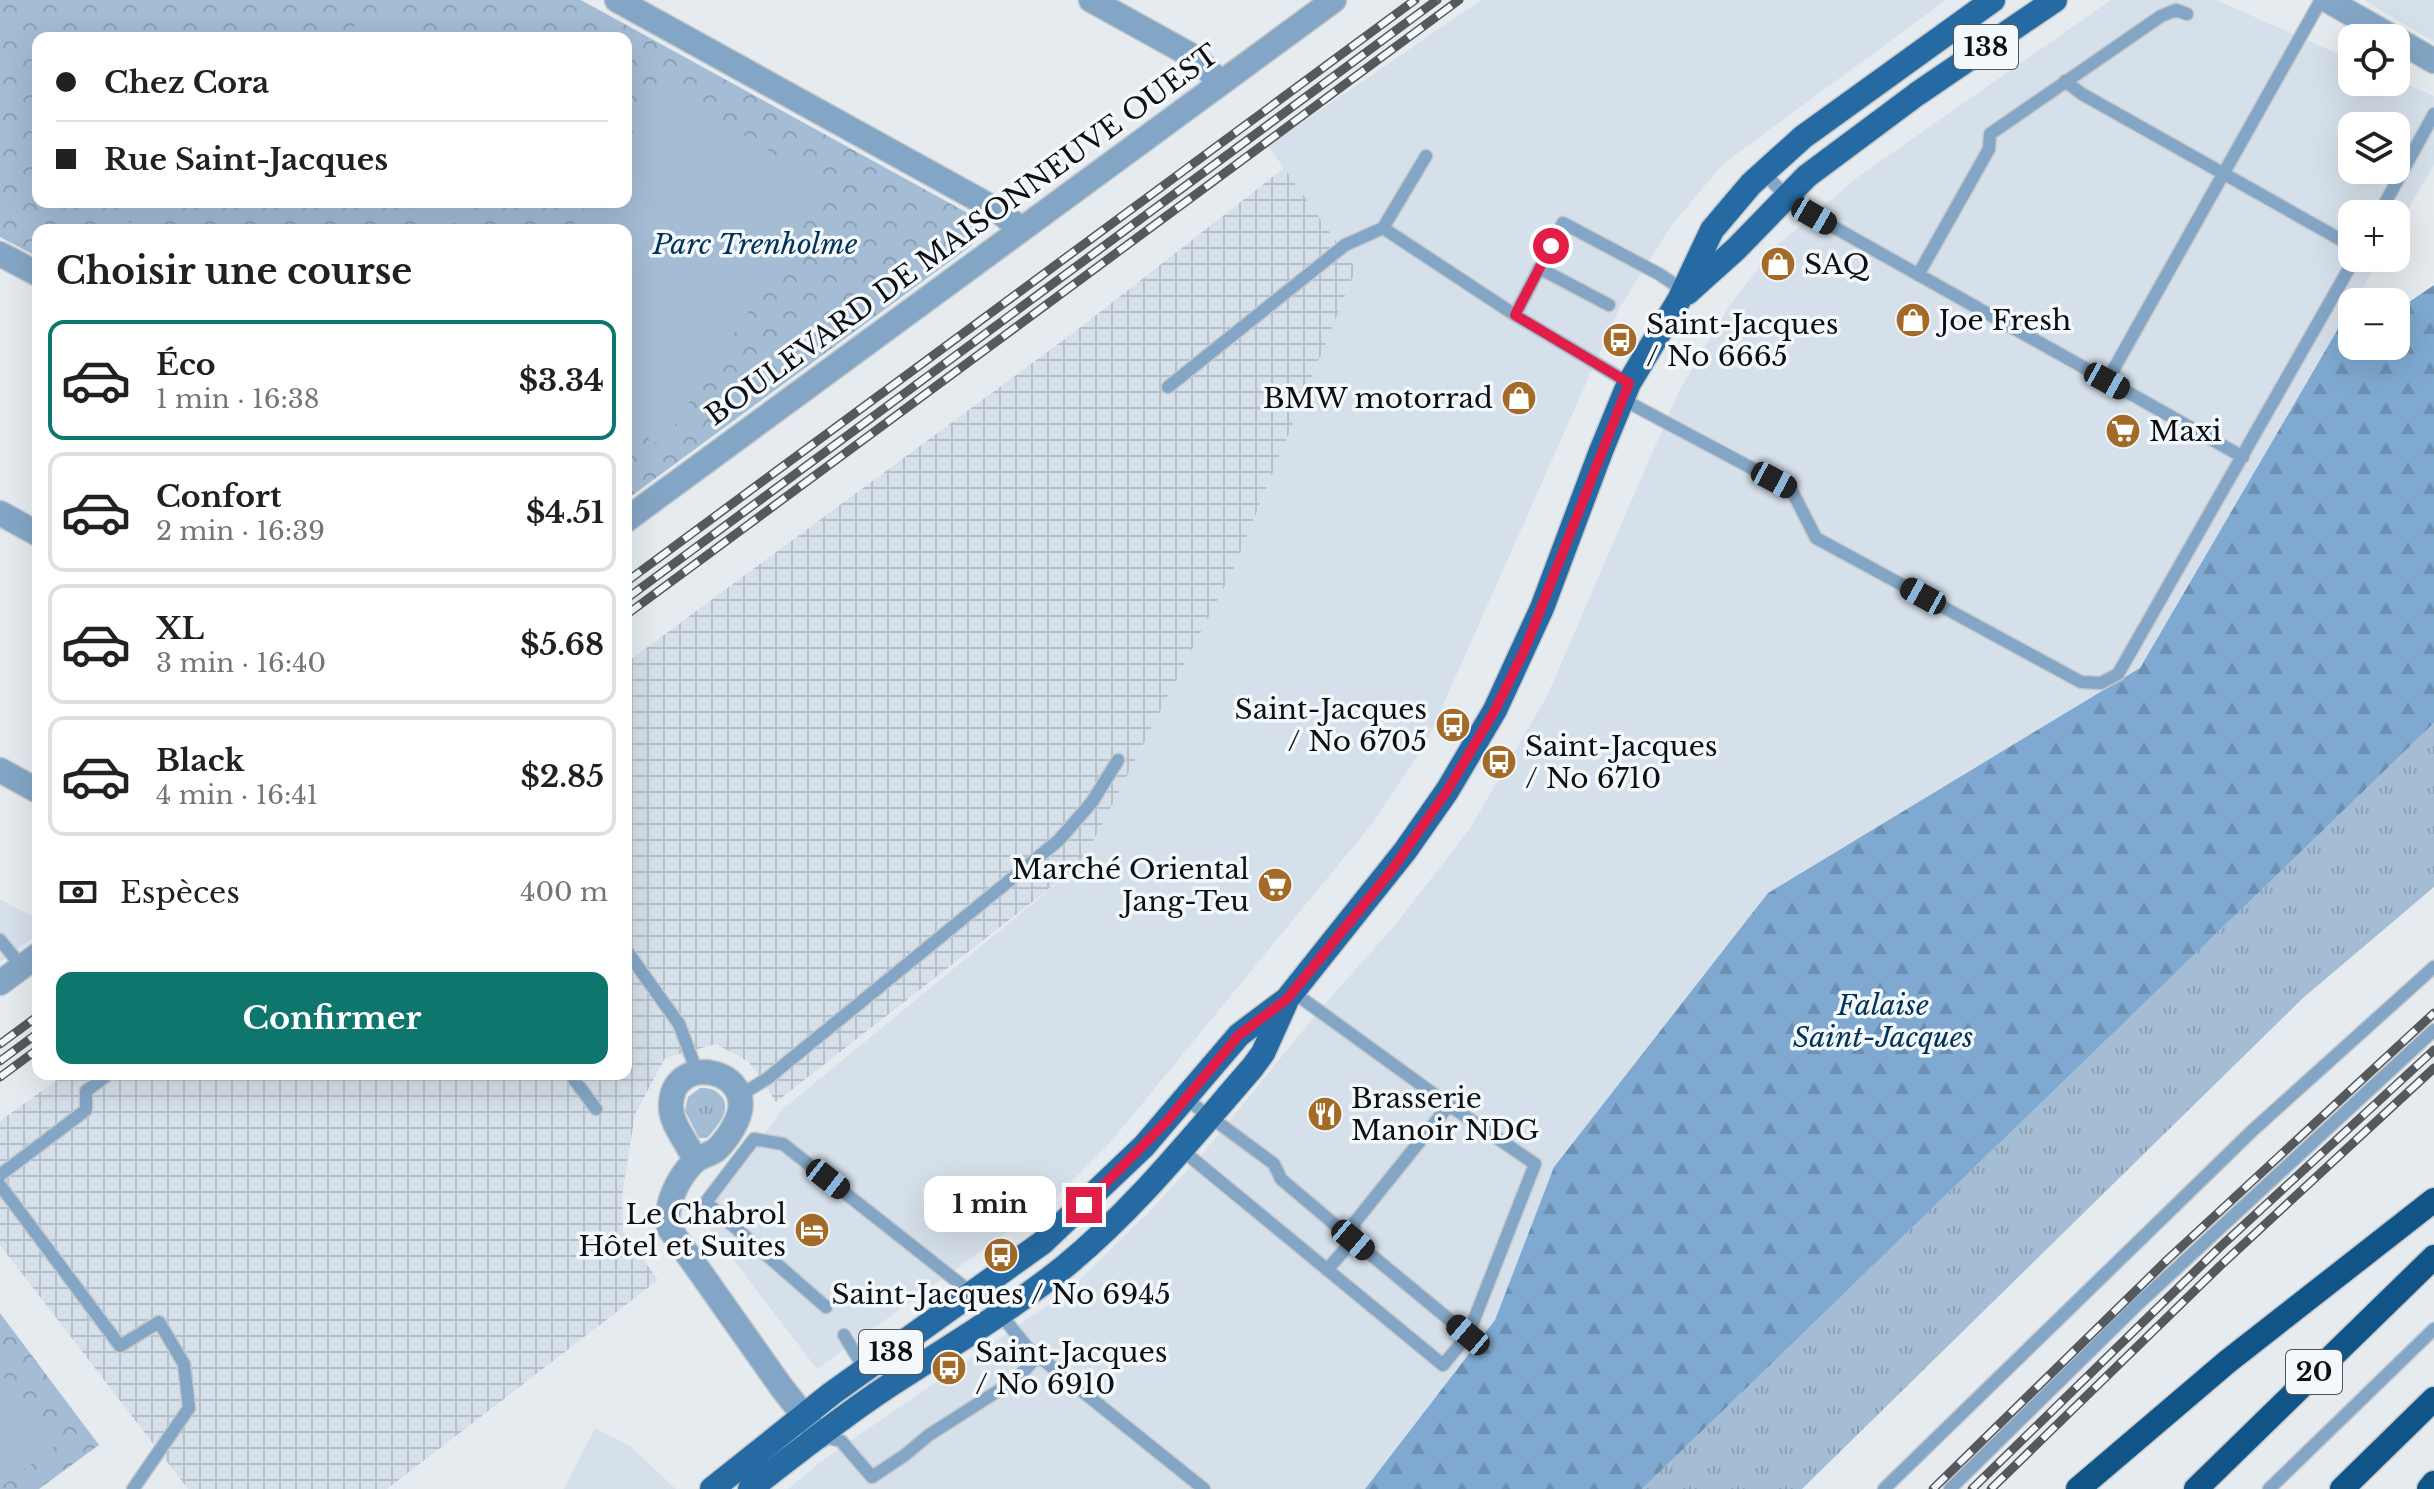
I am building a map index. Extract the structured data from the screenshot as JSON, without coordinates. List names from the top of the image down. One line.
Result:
{"streets":{"highway":["20"],"main road":["138"],"street":["BOULEVARD DE MAISONNEUVE OUEST"]},"parks":["Parc Trenholme","Falaise Saint-Jacques"],"places":{"shop":["SAQ","Joe Fresh","BMW motorrad"],"bus stop":["Saint-Jacques / No 6665","Saint-Jacques / No 6705","Saint-Jacques / No 6710","Saint-Jacques / No 6945","Saint-Jacques / No 6910"],"supermarket":["Maxi","Marché Oriental Jang-Teu"],"restaurant":["Brasserie Manoir NDG"],"hotel":["Le Chabrol Hôtel et Suites"]},"page":{"map_buttons":["+","−"],"banner":["Chez Cora","Rue Saint-Jacques"],"heading":"Choisir une course","list":[{"name":"Éco","note":"1 min · 16:38","value":"$3.34"},{"name":"Confort","note":"2 min · 16:39","value":"$4.51"},{"name":"XL","note":"3 min · 16:40","value":"$5.68"},{"name":"Black","note":"4 min · 16:41","value":"$2.85"}],"pay":["Espèces","400 m"],"buttons":"Confirmer","bubble":"1 min"}}
